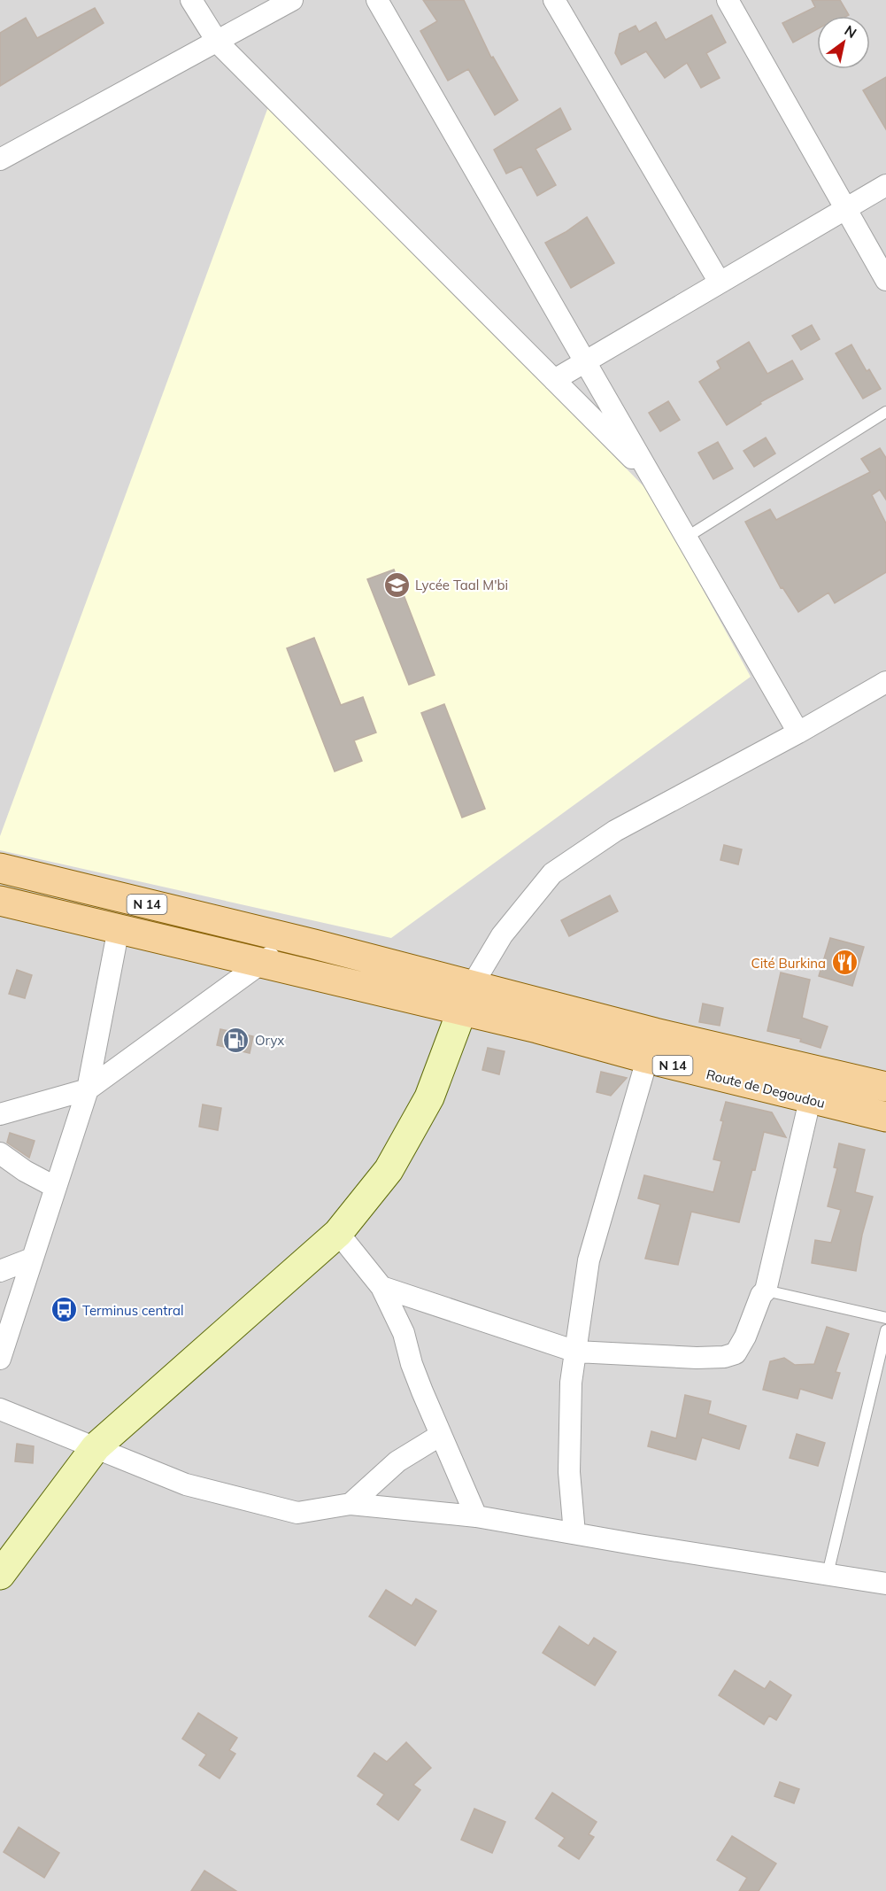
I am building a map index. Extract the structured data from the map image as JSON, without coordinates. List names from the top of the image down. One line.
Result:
{"streets":{"main road":["N 14","Route de Degoudou"]},"crossings":[["N 14","Route de Degoudou"]],"places":{"school or university":["Lycée Taal M'bi"],"restaurant":["Cité Burkina"],"fuel station":["Oryx"],"bus stop":["Terminus central"]},"north":"top right"}
